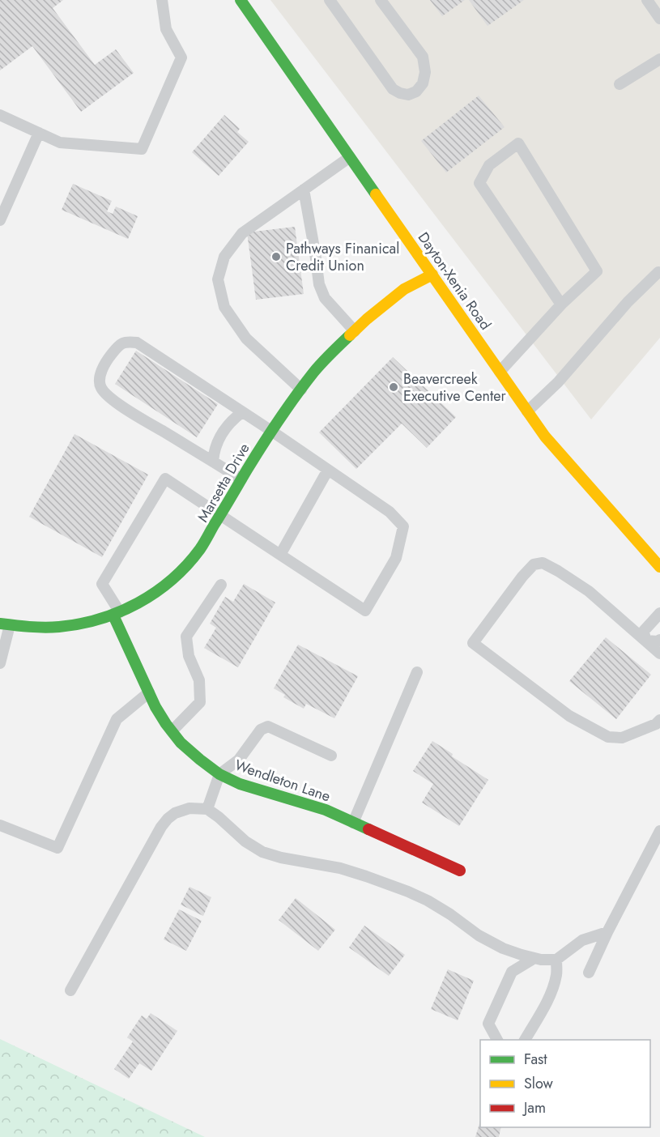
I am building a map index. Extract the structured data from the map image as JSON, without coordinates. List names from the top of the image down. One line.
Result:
{"streets":{"street":["Dayton-Xenia Road","Marsetta Drive","Wendleton Lane"]},"crossings":[["Dayton-Xenia Road","Marsetta Drive"],["Marsetta Drive","Wendleton Lane"]],"places":["Pathways Finanical Credit Union","Beavercreek Executive Center"],"legend":["Fast","Slow","Jam"]}
